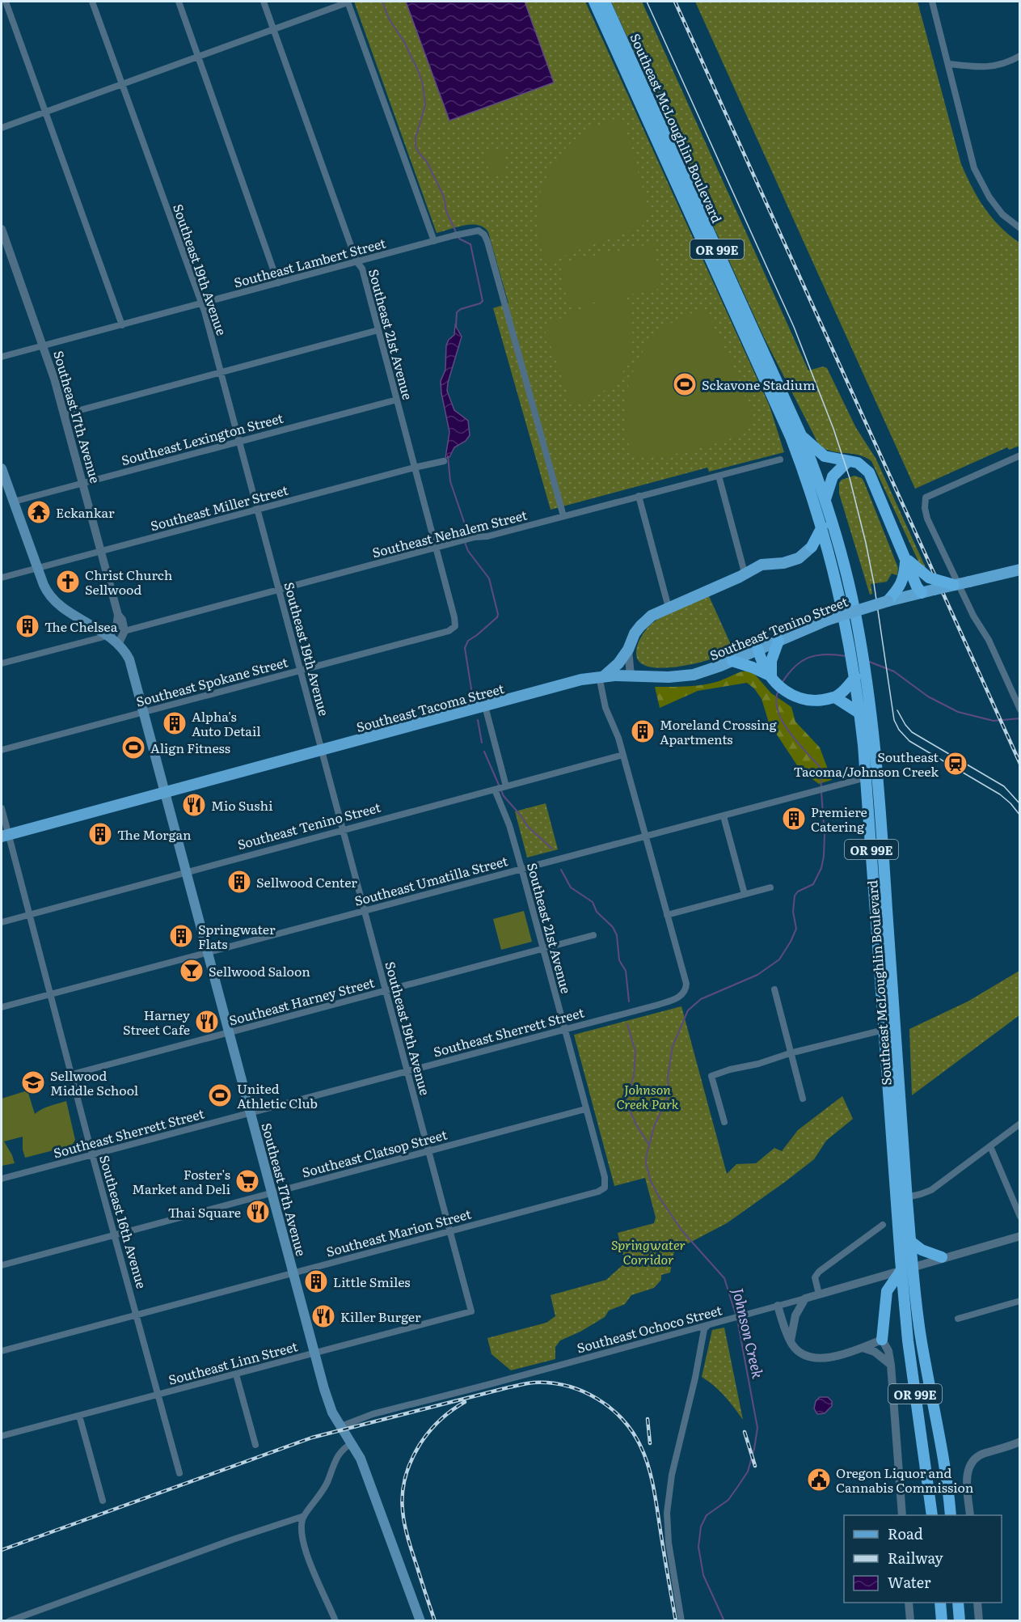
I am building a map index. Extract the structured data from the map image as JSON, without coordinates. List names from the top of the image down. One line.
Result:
{"streets":{"highway":["Southeast McLoughlin Boulevard","OR 99E"],"main road":["Southeast 17th Avenue","Southeast Tenino Street","Southeast Tacoma Street"],"street":["Southeast Lambert Street","Southeast 19th Avenue","Southeast 21st Avenue","Southeast Lexington Street","Southeast Miller Street","Southeast Nehalem Street","Southeast Spokane Street","Southeast Umatilla Street","Southeast Harney Street","Southeast Sherrett Street","Southeast Clatsop Street","Southeast 16th Avenue","Southeast Marion Street","Southeast Ochoco Street","Southeast Linn Street"]},"crossings":[["Southeast McLoughlin Boulevard","Southeast Umatilla Street"],["Southeast McLoughlin Boulevard","Southeast Ochoco Street"],["Southeast Lambert Street","Southeast 19th Avenue"],["Southeast Lambert Street","Southeast 21st Avenue"],["Southeast Lambert Street","Southeast 17th Avenue"],["Southeast Lambert Street","Southeast Nehalem Street"],["Southeast 19th Avenue","Southeast Lexington Street"],["Southeast 19th Avenue","Southeast Miller Street"],["Southeast 19th Avenue","Southeast Nehalem Street"],["Southeast 19th Avenue","Southeast Tenino Street"],["Southeast 19th Avenue","Southeast Spokane Street"],["Southeast 19th Avenue","Southeast Tacoma Street"],["Southeast 19th Avenue","Southeast Umatilla Street"],["Southeast 19th Avenue","Southeast Harney Street"],["Southeast 19th Avenue","Southeast Sherrett Street"],["Southeast 19th Avenue","Southeast Clatsop Street"],["Southeast 19th Avenue","Southeast Marion Street"],["Southeast 19th Avenue","Southeast Linn Street"],["Southeast 21st Avenue","Southeast Lexington Street"],["Southeast 21st Avenue","Southeast Miller Street"],["Southeast 21st Avenue","Southeast Nehalem Street"],["Southeast 21st Avenue","Southeast Tenino Street"],["Southeast 21st Avenue","Southeast Spokane Street"],["Southeast 21st Avenue","Southeast Umatilla Street"],["Southeast 21st Avenue","Southeast Harney Street"],["Southeast 21st Avenue","Southeast Sherrett Street"],["Southeast 21st Avenue","Southeast Clatsop Street"],["Southeast 21st Avenue","Southeast Marion Street"],["Southeast 17th Avenue","Southeast Lexington Street"],["Southeast 17th Avenue","Southeast Miller Street"],["Southeast 17th Avenue","Southeast Nehalem Street"],["Southeast 17th Avenue","Southeast Tenino Street"],["Southeast 17th Avenue","Southeast Spokane Street"],["Southeast 17th Avenue","Southeast Tacoma Street"],["Southeast 17th Avenue","Southeast Umatilla Street"],["Southeast 17th Avenue","Southeast Harney Street"],["Southeast 17th Avenue","Southeast Sherrett Street"],["Southeast 17th Avenue","Southeast Clatsop Street"],["Southeast 17th Avenue","Southeast Marion Street"],["Southeast 17th Avenue","Southeast Ochoco Street"],["Southeast 17th Avenue","Southeast Linn Street"],["Southeast Tenino Street","Southeast Tacoma Street"],["Southeast Tenino Street","Southeast 16th Avenue"],["Southeast Tacoma Street","Southeast 16th Avenue"],["Southeast Umatilla Street","Southeast 16th Avenue"],["Southeast Harney Street","Southeast 16th Avenue"],["Southeast Sherrett Street","Southeast 16th Avenue"],["Southeast Clatsop Street","Southeast 16th Avenue"],["Southeast 16th Avenue","Southeast Marion Street"],["Southeast 16th Avenue","Southeast Linn Street"]],"water":["Johnson Creek"],"parks":["Johnson Creek Park","Springwater Corridor"],"places":{"sports":["Sckavone Stadium","Align Fitness","United Athletic Club"],"temple":["Eckankar"],"church":["Christ Church Sellwood"],"building":["The Chelsea","Alpha's Auto Detail","Moreland Crossing Apartments","Premiere Catering","The Morgan","Sellwood Center","Springwater Flats","Little Smiles"],"station":["Southeast Tacoma/Johnson Creek"],"restaurant":["Mio Sushi","Harney Street Cafe","Thai Square","Killer Burger"],"bar":["Sellwood Saloon"],"school or university":["Sellwood Middle School"],"supermarket":["Foster's Market and Deli"],"public building":["Oregon Liquor and Cannabis Commission"]},"legend":["Road","Railway","Water"]}
